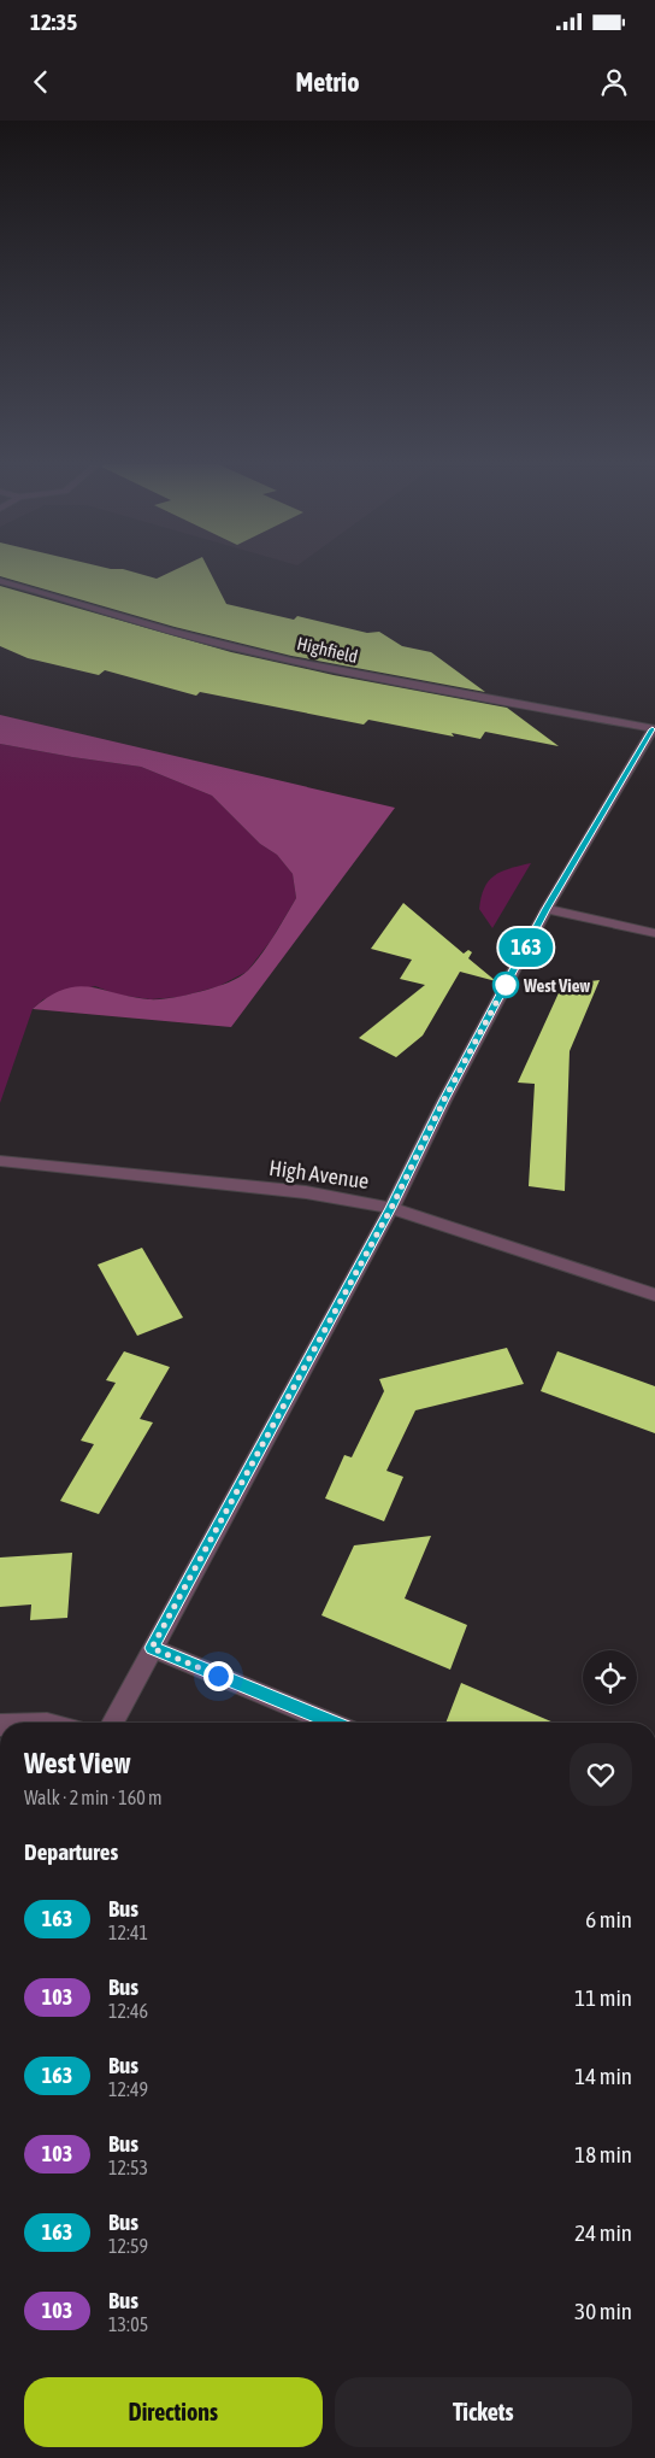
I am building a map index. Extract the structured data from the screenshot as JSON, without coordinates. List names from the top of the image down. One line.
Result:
{"streets":{"street":["Highfield","High Avenue"]},"places":["West View"],"lines":["bus line 163"],"page":{"status":"12:35","header":"Metrio","on_map":"163","heading":[["West View","Walk · 2 min · 160 m"],"Departures"],"list":[{"mark":"163","name":"Bus","note":"12:41","value":"6 min"},{"mark":"103","name":"Bus","note":"12:46","value":"11 min"},{"mark":"163","name":"Bus","note":"12:49","value":"14 min"},{"mark":"103","name":"Bus","note":"12:53","value":"18 min"},{"mark":"163","name":"Bus","note":"12:59","value":"24 min"},{"mark":"103","name":"Bus","note":"13:05","value":"30 min"}],"buttons":["Directions","Tickets"]}}
